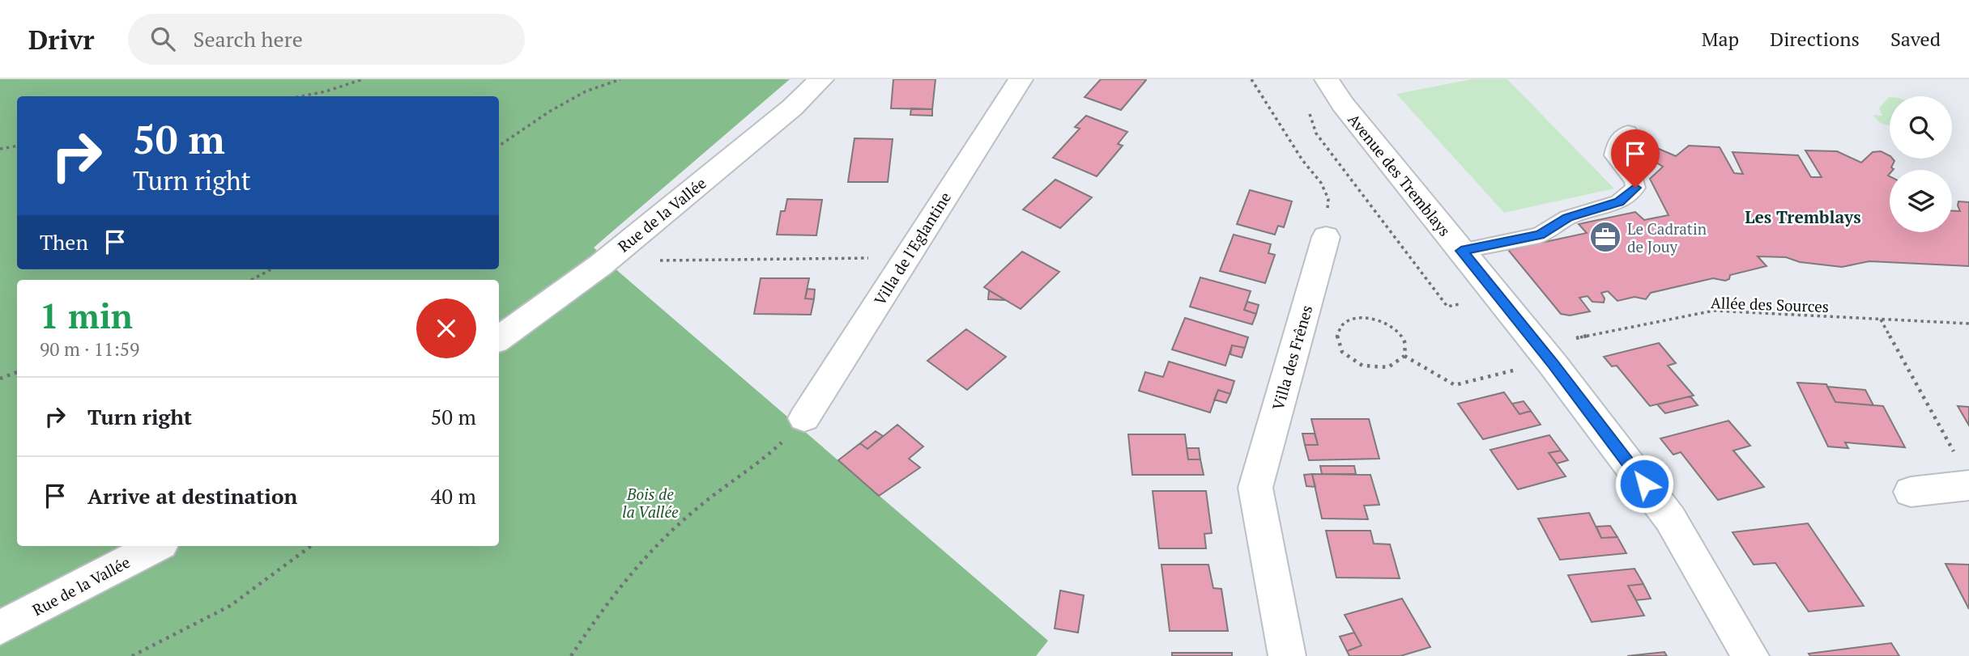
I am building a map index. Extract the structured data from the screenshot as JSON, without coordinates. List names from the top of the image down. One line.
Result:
{"streets":{"street":["Avenue des Tremblays","Rue de la Vallée","Villa de l'Eglantine","Villa des Frênes"],"path":["Allée des Sources"]},"crossings":[["Avenue des Tremblays","Allée des Sources"]],"districts":["Les Tremblays"],"parks":["Bois de la Vallée"],"places":{"office":["Le Cadratin de Jouy"]},"page":{"header":"Drivr","search":"Search here","nav":["Map","Directions","Saved"],"turn":["50 m","Turn right"],"then":"Then","heading":["1 min","90 m · 11:59"],"list":[{"name":"Turn right","value":"50 m"},{"name":"Arrive at destination","value":"40 m"}]}}
